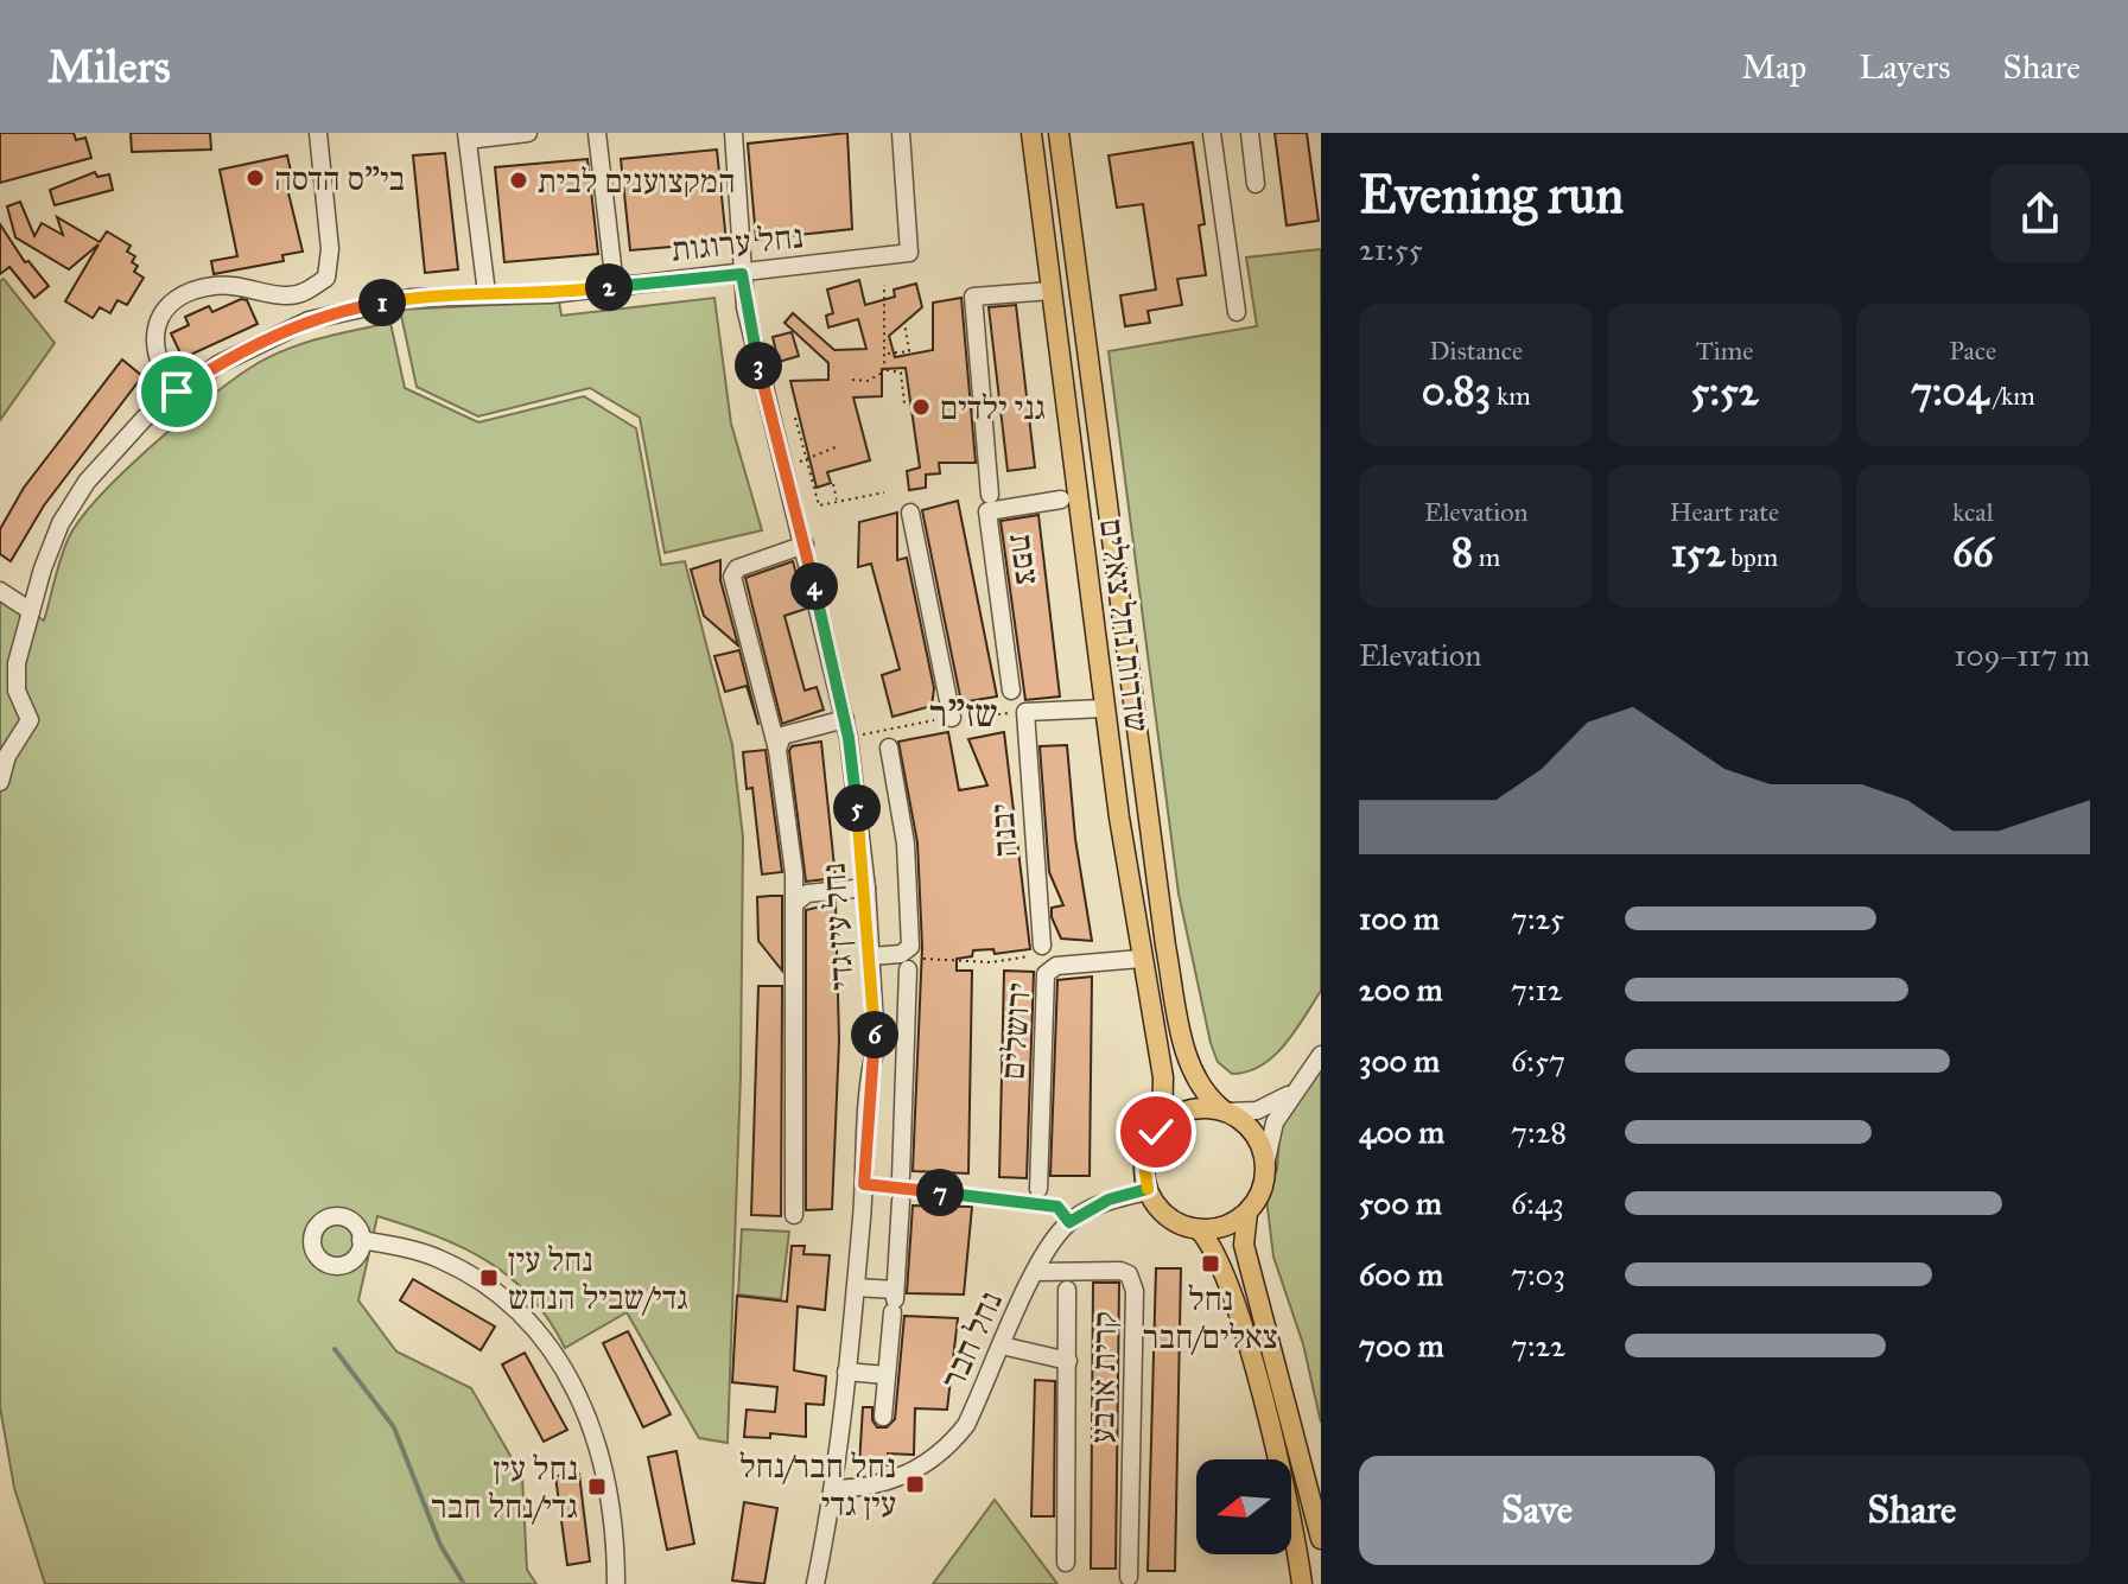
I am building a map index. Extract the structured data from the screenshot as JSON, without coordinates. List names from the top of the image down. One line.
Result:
{"streets":{"main road":["שדרות נחל צאלים"],"street":["נחל ערוגות","צפת","יבנה","נחל עין גדי","ירושלים","נחל חבר","קרית ארבע"]},"crossings":[["נחל ערוגות","נחל עין גדי"],["שדרות נחל צאלים","יבנה"],["שדרות נחל צאלים","ירושלים"],["שדרות נחל צאלים","נחל חבר"],["נחל עין גדי","נחל חבר"],["נחל חבר","קרית ארבע"]],"districts":["שז\"ר"],"places":{"other":["בי\"ס הדסה","המקצוענים לבית","גני ילדים"],"transit":["נחל צאלים/חבר","נחל עין גדי/שביל הנחש","נחל חבר/נחל עין גדי","נחל עין גדי/נחל חבר"]},"north":"left","page":{"header":"Milers","nav":["Map","Layers","Share"],"heading":["Evening run","21:55"],"pins":["2","1","3","4","5","6","7"],"stats":[["Distance","0.83 km"],["Time","5:52"],["Pace","7:04 /km"],["Elevation","8 m"],["Heart rate","152 bpm"],["kcal","66"]],"chart":["Elevation","109–117 m"],"list":[{"name":"100 m","note":"7:25"},{"name":"200 m","note":"7:12"},{"name":"300 m","note":"6:57"},{"name":"400 m","note":"7:28"},{"name":"500 m","note":"6:43"},{"name":"600 m","note":"7:03"},{"name":"700 m","note":"7:22"}],"buttons":["Save","Share"]}}
